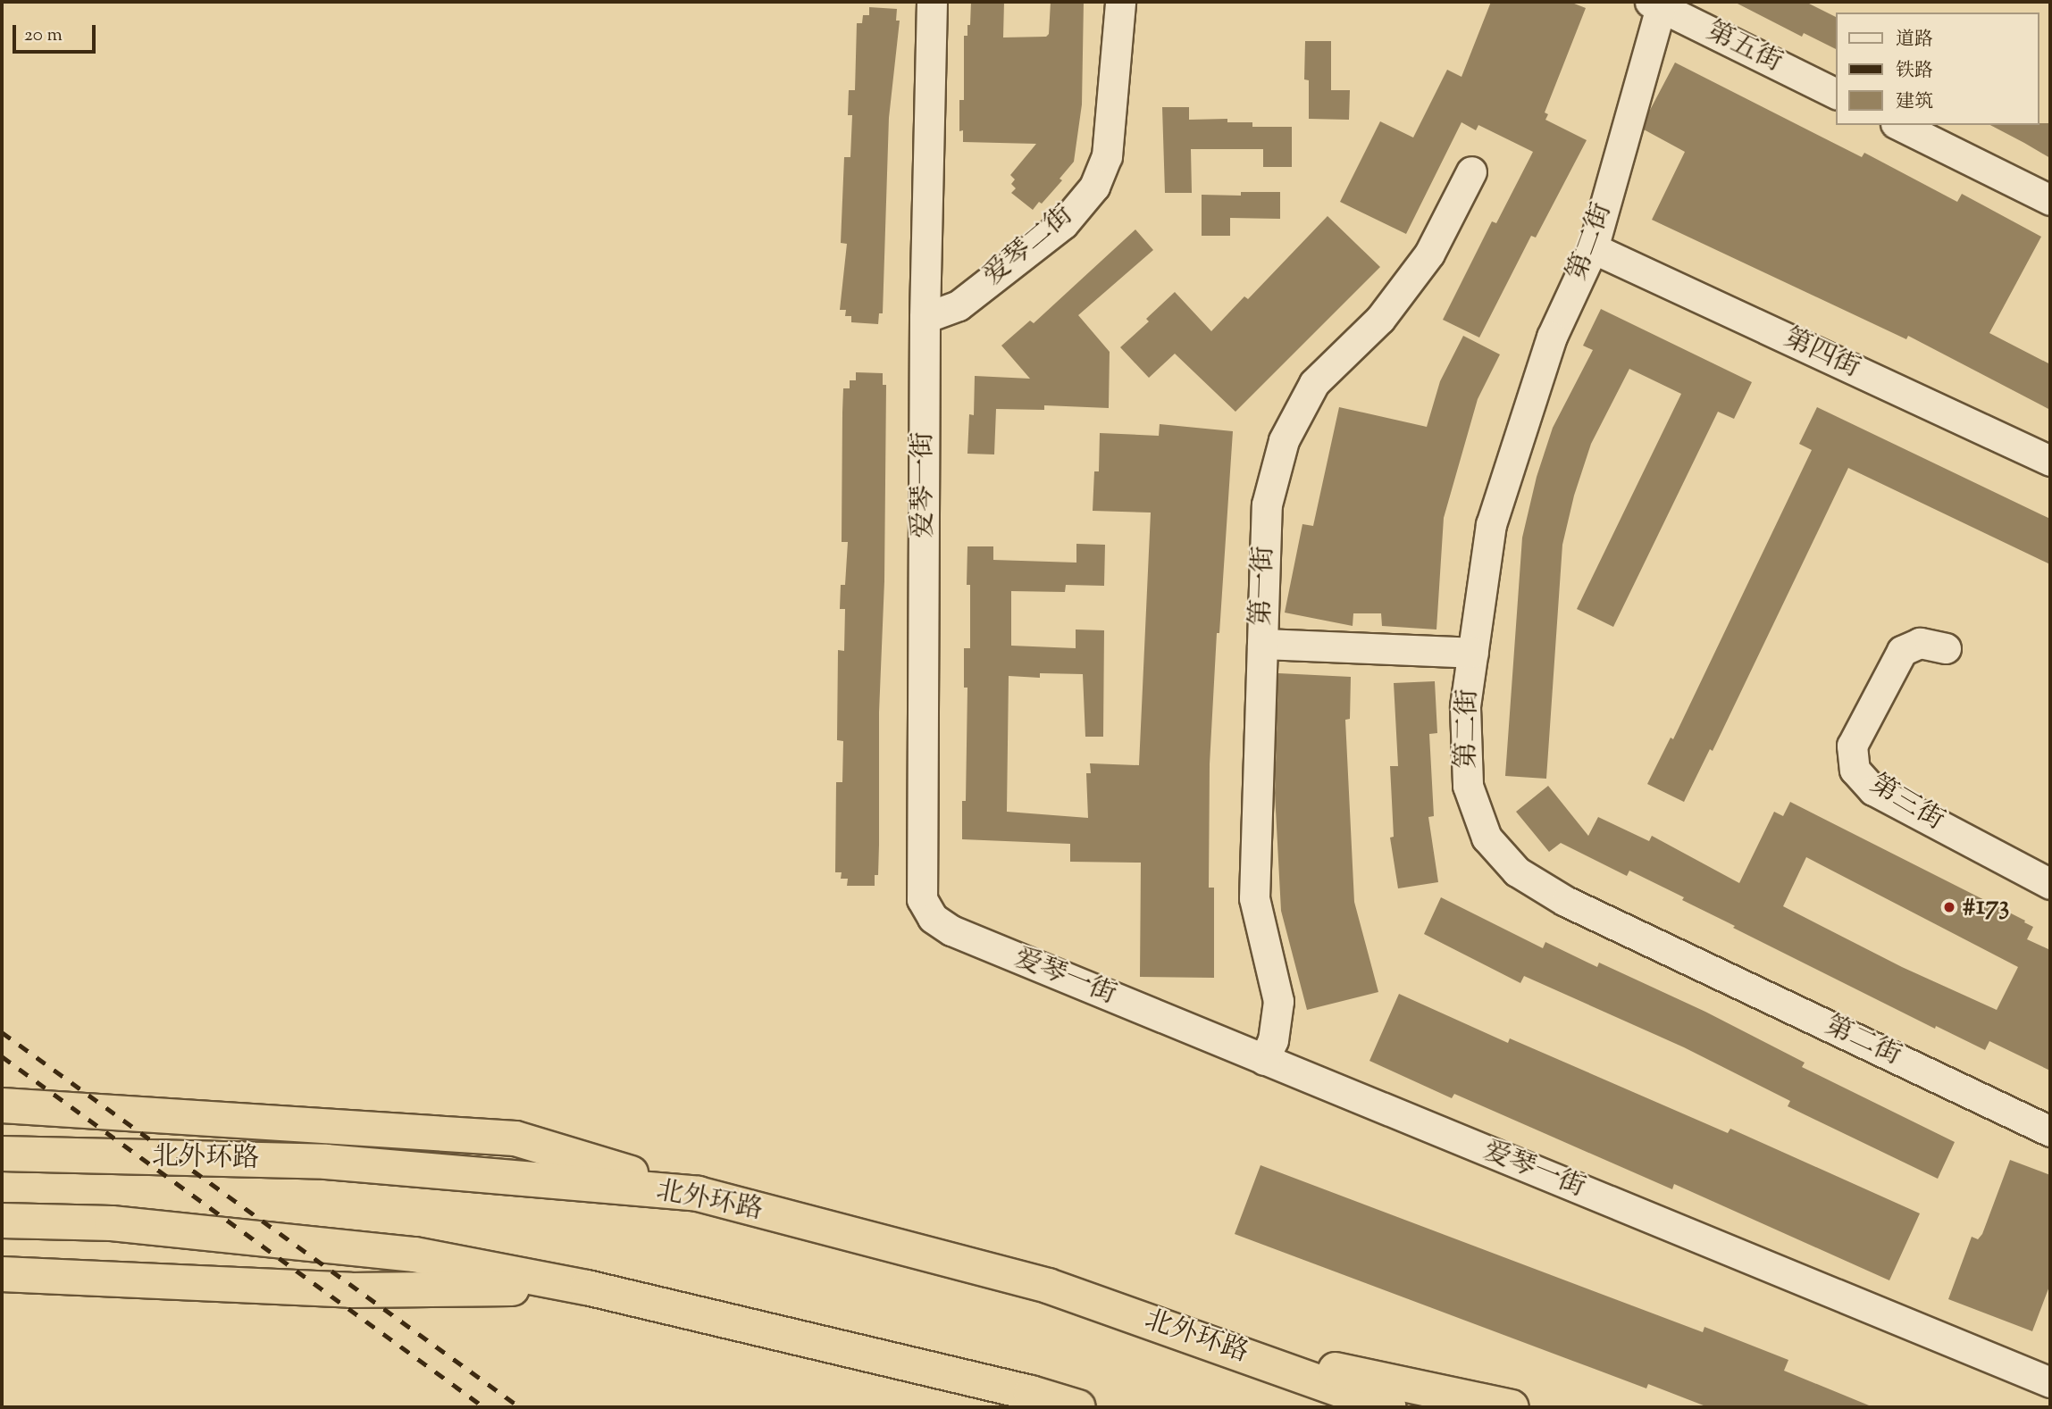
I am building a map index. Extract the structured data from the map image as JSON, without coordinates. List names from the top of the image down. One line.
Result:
{"streets":{"highway":["北外环路"],"street":["第五街","第二街","爱琴二街","第四街","爱琴一街","第一街","第三街"]},"crossings":[["第五街","第二街"],["第二街","第四街"],["爱琴二街","爱琴一街"],["爱琴一街","第一街"]],"places":["#173"],"legend":["道路","铁路","建筑"],"scale_bar":"20 m"}
